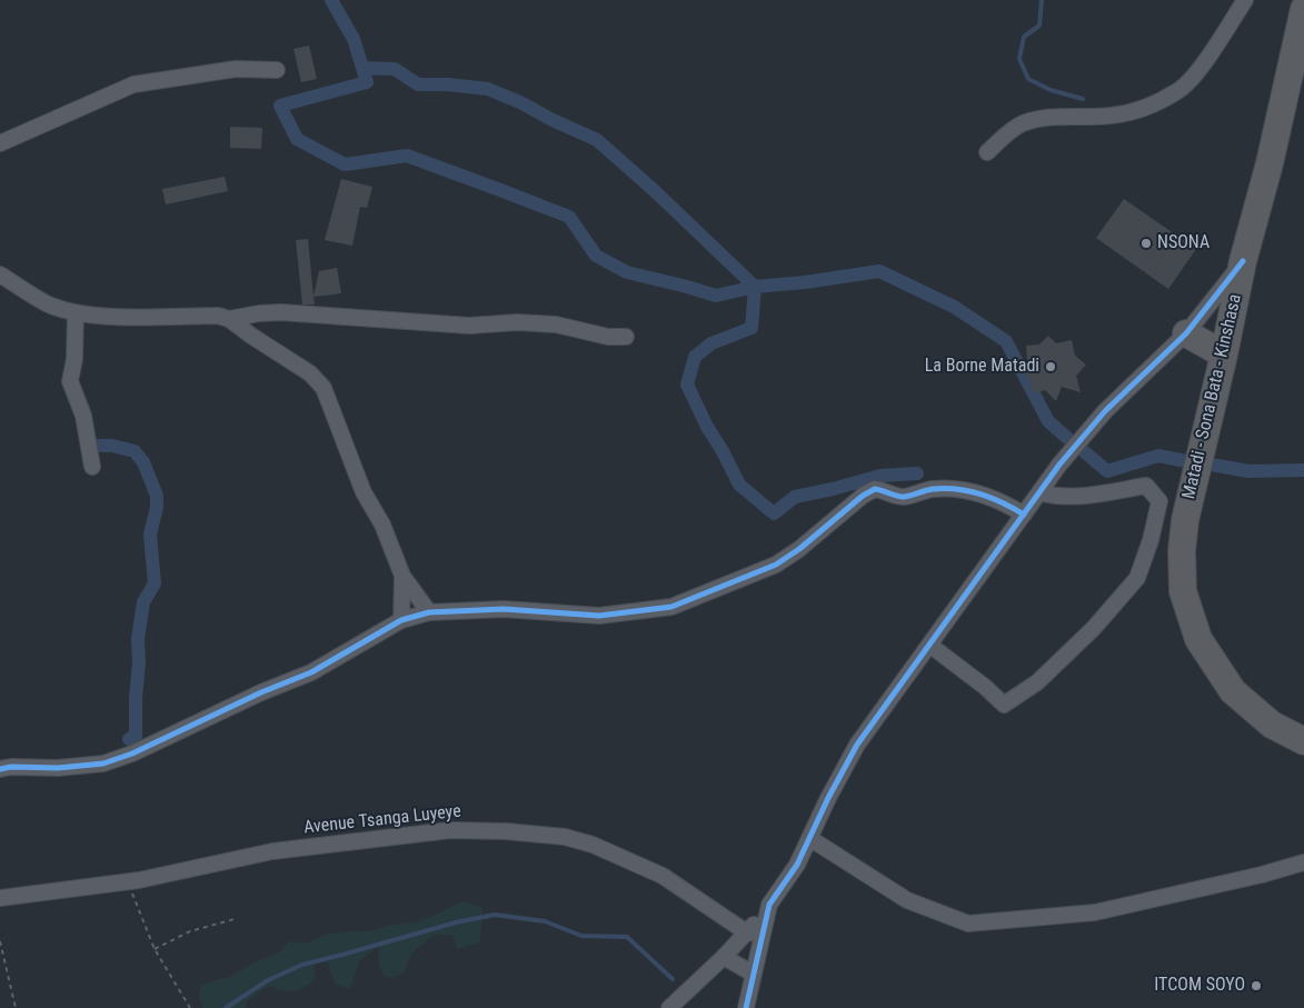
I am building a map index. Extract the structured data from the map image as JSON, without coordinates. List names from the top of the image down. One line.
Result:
{"streets":{"highway":["Matadi - Sona Bata - Kinshasa"],"street":["Avenue Tsanga Luyeye"]},"places":["NSONA","La Borne Matadi","ITCOM SOYO"]}
